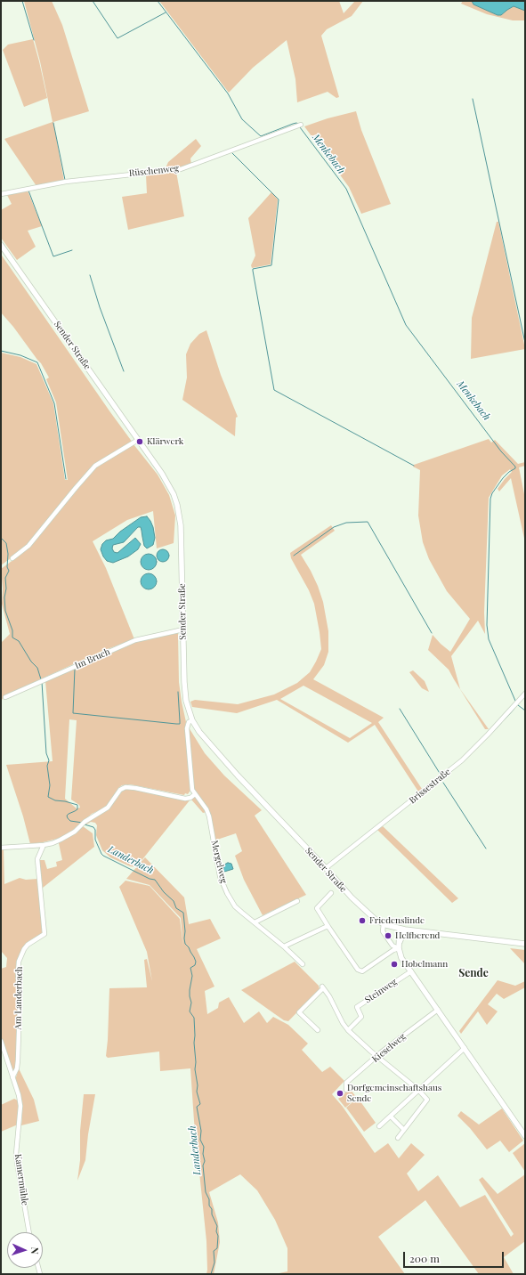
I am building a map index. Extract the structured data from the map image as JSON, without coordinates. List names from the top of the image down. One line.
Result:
{"streets":{"main road":["Sender Straße"],"street":["Rüschenweg","Im Bruch","Brissestraße","Mergelweg","Steinweg","Am Landerbach","Kieselweg","Kamermühle"]},"crossings":[["Sender Straße","Im Bruch"],["Sender Straße","Brissestraße"],["Am Landerbach","Kamermühle"]],"districts":["Sende"],"water":["Menkebach","Landerbach"],"places":["Klärwerk","Friedenslinde","Helfberend","Hobelmann","Dorfgemeinschaftshaus Sende"],"scale_bar":"200 m","north":"right"}
